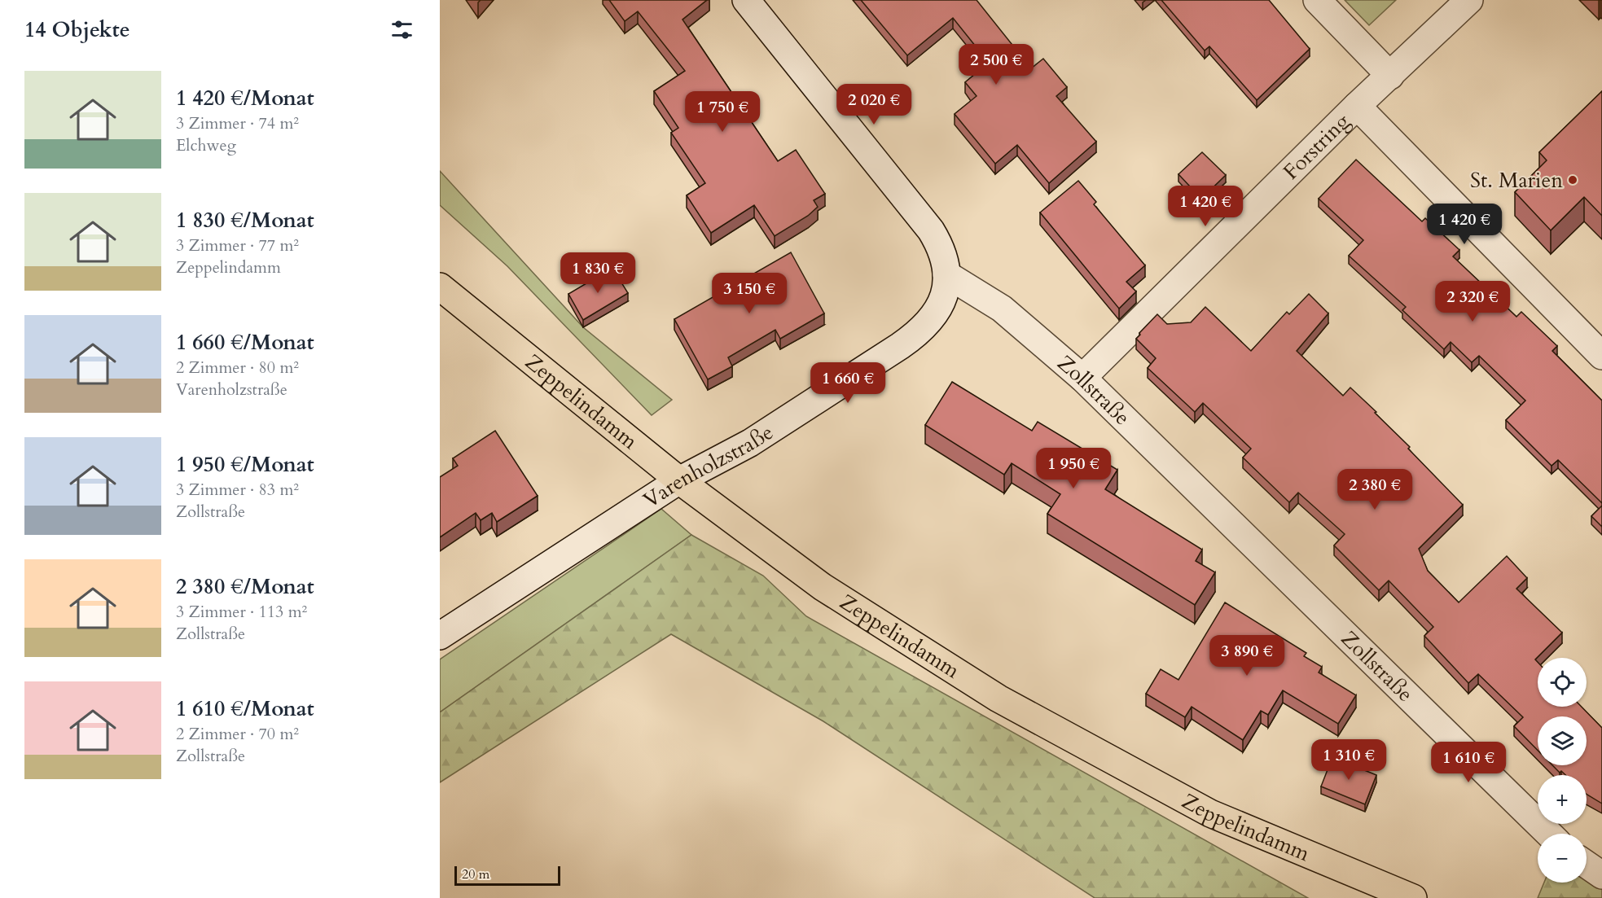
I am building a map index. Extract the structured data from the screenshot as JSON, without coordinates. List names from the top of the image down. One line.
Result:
{"streets":{"main road":["Zeppelindamm"],"street":["Forstring","Zollstraße","Varenholzstraße"]},"crossings":[["Forstring","Zollstraße"],["Zollstraße","Varenholzstraße"],["Zeppelindamm","Varenholzstraße"]],"places":["St. Marien"],"scale_bar":"20 m","page":{"heading":"14 Objekte","price":["2 500 €","2 020 €","1 750 €","1 420 €","1 420 €","1 830 €","3 150 €","2 320 €","1 660 €","1 950 €","2 380 €","3 890 €","1 310 €","1 610 €"],"list":[{"name":"1 420 €/Monat","note":"3 Zimmer · 74 m² · Elchweg"},{"name":"1 830 €/Monat","note":"3 Zimmer · 77 m² · Zeppelindamm"},{"name":"1 660 €/Monat","note":"2 Zimmer · 80 m² · Varenholzstraße"},{"name":"1 950 €/Monat","note":"3 Zimmer · 83 m² · Zollstraße"},{"name":"2 380 €/Monat","note":"3 Zimmer · 113 m² · Zollstraße"},{"name":"1 610 €/Monat","note":"2 Zimmer · 70 m² · Zollstraße"}],"map_buttons":["+","−"],"scale":"20 m"}}
